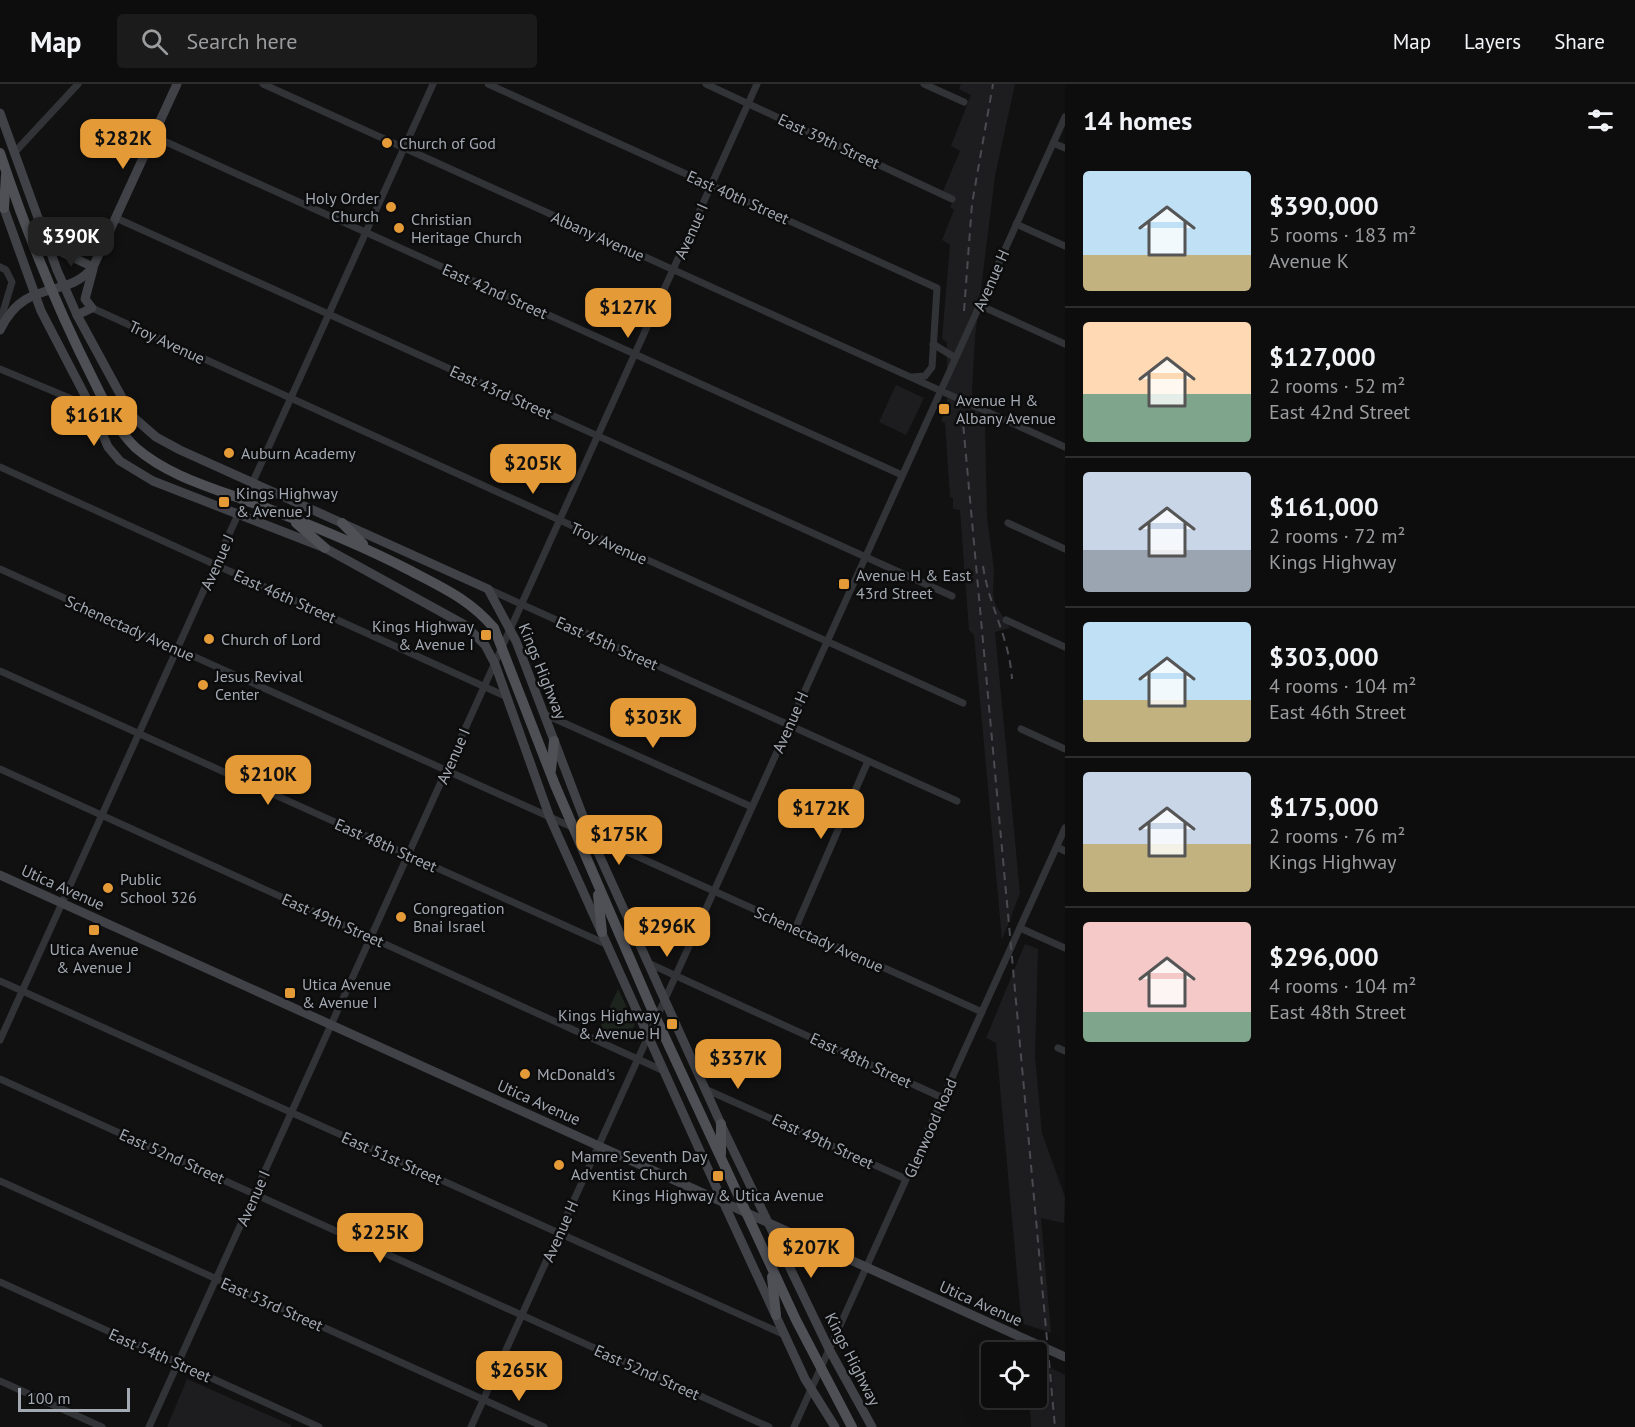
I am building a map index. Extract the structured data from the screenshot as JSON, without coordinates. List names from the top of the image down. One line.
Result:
{"streets":{"main road":["Kings Highway"],"street":["East 39th Street","East 40th Street","Avenue I","Albany Avenue","Avenue H","East 42nd Street","Troy Avenue","East 43rd Street","Avenue J","East 46th Street","Schenectady Avenue","East 45th Street","East 48th Street","Utica Avenue","East 49th Street","Glenwood Road","East 52nd Street","East 51st Street","East 53rd Street","East 54th Street"]},"crossings":[["East 39th Street","Avenue I"],["East 40th Street","Avenue I"],["East 40th Street","Albany Avenue"],["Avenue I","Albany Avenue"],["Avenue I","East 42nd Street"],["Avenue I","Troy Avenue"],["Avenue I","East 43rd Street"],["Avenue I","East 46th Street"],["Avenue I","Schenectady Avenue"],["Avenue I","East 45th Street"],["Avenue I","Kings Highway"],["Avenue I","East 48th Street"],["Avenue I","Utica Avenue"],["Avenue I","East 49th Street"],["Avenue I","East 52nd Street"],["Avenue I","East 51st Street"],["Avenue I","East 53rd Street"],["Avenue I","East 54th Street"],["Albany Avenue","Avenue H"],["Albany Avenue","Avenue J"],["Avenue H","East 42nd Street"],["Avenue H","Troy Avenue"],["Avenue H","East 43rd Street"],["Avenue H","Schenectady Avenue"],["Avenue H","East 45th Street"],["Avenue H","Kings Highway"],["Avenue H","East 48th Street"],["Avenue H","Utica Avenue"],["Avenue H","East 49th Street"],["Avenue H","East 52nd Street"],["Avenue H","East 51st Street"],["Avenue H","East 53rd Street"],["East 42nd Street","Avenue J"],["Troy Avenue","Avenue J"],["East 43rd Street","Avenue J"],["Avenue J","East 46th Street"],["Avenue J","Schenectady Avenue"],["Avenue J","Kings Highway"],["Avenue J","East 48th Street"],["Avenue J","Utica Avenue"],["Avenue J","East 49th Street"],["Avenue J","East 51st Street"],["Schenectady Avenue","Kings Highway"],["Schenectady Avenue","Glenwood Road"],["East 45th Street","Kings Highway"],["Kings Highway","East 48th Street"],["Kings Highway","Utica Avenue"],["Kings Highway","East 49th Street"],["Kings Highway","Glenwood Road"],["East 48th Street","Glenwood Road"],["Utica Avenue","Glenwood Road"],["East 49th Street","Glenwood Road"]],"places":{"other":["Church of God","Holy Order Church","Christian Heritage Church","Auburn Academy","Church of Lord","Jesus Revival Center","Public School 326","Congregation Bnai Israel","McDonald's","Mamre Seventh Day Adventist Church"],"transit":["Avenue H & Albany Avenue","Kings Highway & Avenue J","Avenue H & East 43rd Street","Kings Highway & Avenue I","Utica Avenue & Avenue J","Utica Avenue & Avenue I","Kings Highway & Avenue H","Kings Highway & Utica Avenue"]},"scale_bar":"100 m","page":{"header":"Map","search":"Search here","nav":["Map","Layers","Share"],"heading":"14 homes","price":["$282K","$390K","$127K","$161K","$205K","$303K","$210K","$172K","$175K","$296K","$337K","$225K","$207K","$265K"],"list":[{"name":"$390,000","note":"5 rooms · 183 m² · Avenue K"},{"name":"$127,000","note":"2 rooms · 52 m² · East 42nd Street"},{"name":"$161,000","note":"2 rooms · 72 m² · Kings Highway"},{"name":"$303,000","note":"4 rooms · 104 m² · East 46th Street"},{"name":"$175,000","note":"2 rooms · 76 m² · Kings Highway"},{"name":"$296,000","note":"4 rooms · 104 m² · East 48th Street"}],"scale":"100 m"}}
